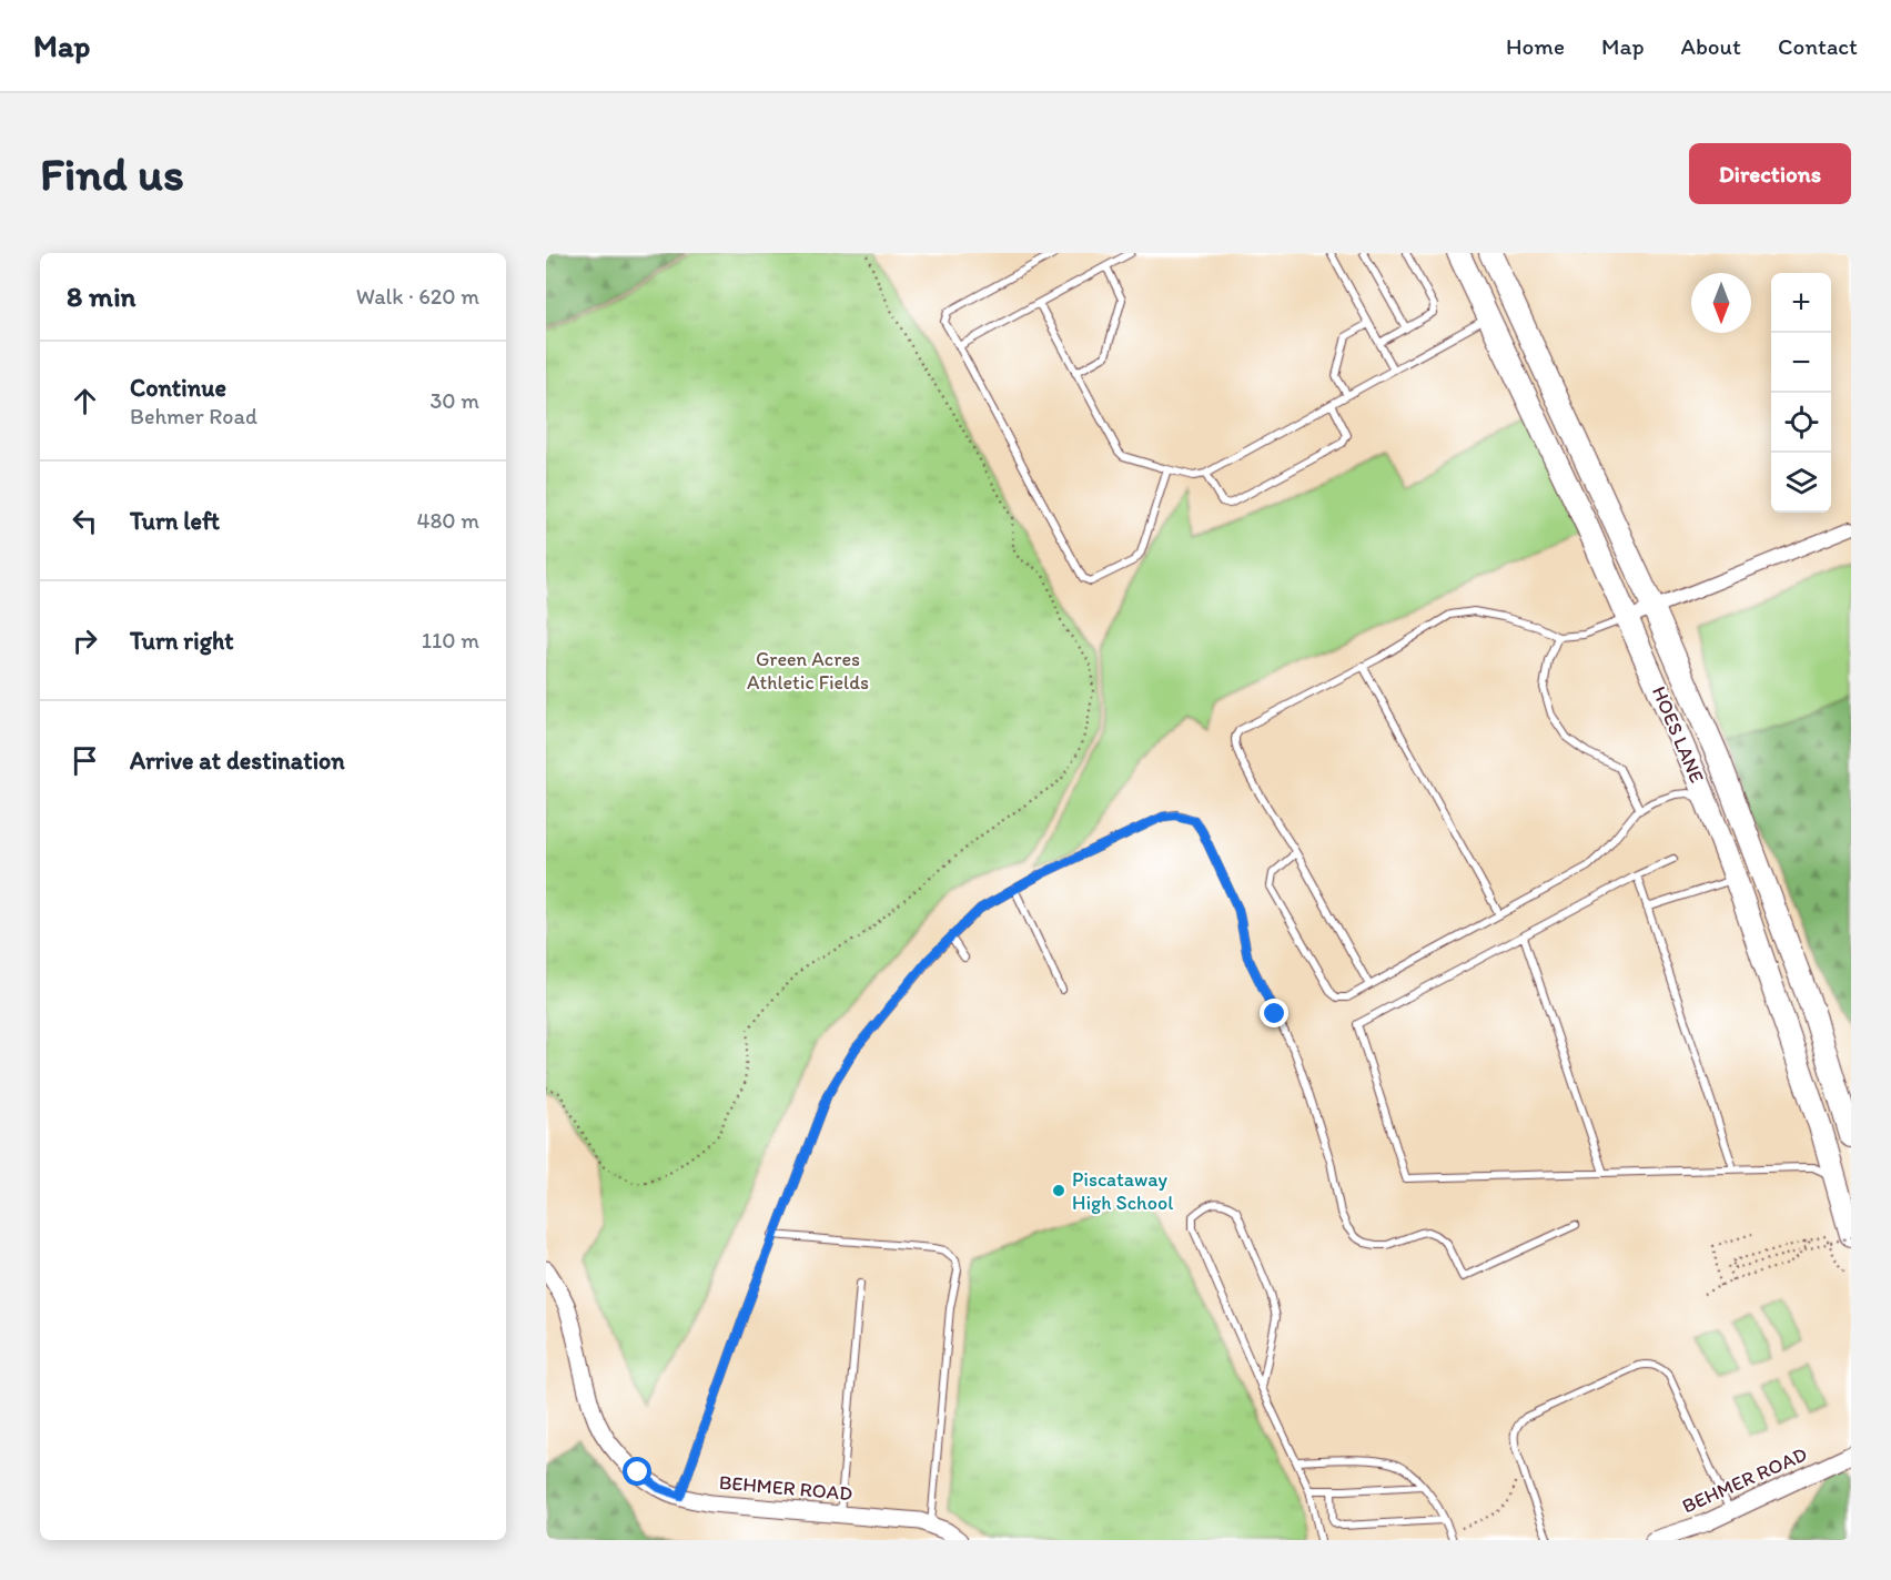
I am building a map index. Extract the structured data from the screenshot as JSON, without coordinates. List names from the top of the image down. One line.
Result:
{"streets":{"highway":["HOES LANE"],"street":["BEHMER ROAD"]},"parks":["Green Acres Athletic Fields"],"places":["Piscataway High School"],"north":"bottom","page":{"header":"Map","nav":["Home","Map","About","Contact"],"buttons":"Directions","title":"Find us","heading":["8 min","Walk · 620 m"],"map_buttons":["+","−"],"list":[["Continue","Behmer Road","30 m"],["Turn left","480 m"],["Turn right","110 m"],"Arrive at destination"]}}
